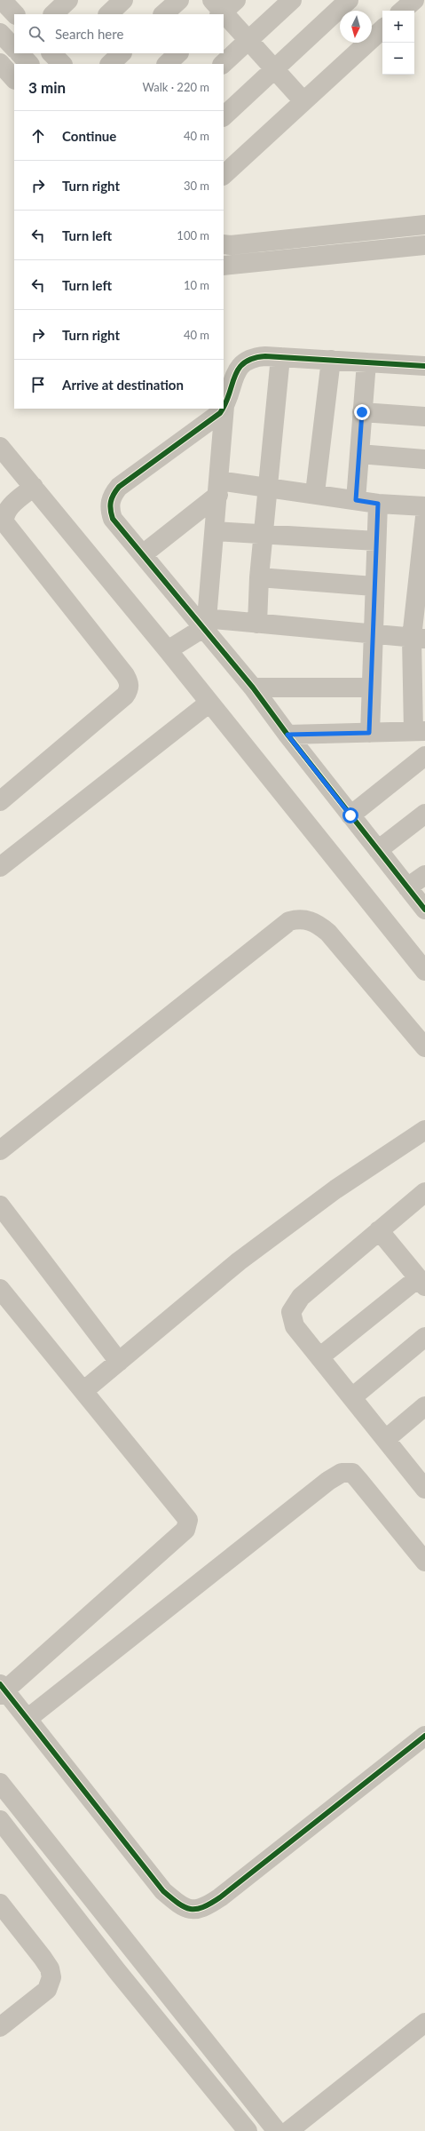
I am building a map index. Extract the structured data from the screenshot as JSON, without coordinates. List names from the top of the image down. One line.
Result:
{"north":"bottom","page":{"map_buttons":["+","−"],"search":"Search here","heading":["3 min","Walk · 220 m"],"list":[["Continue","40 m"],["Turn right","30 m"],["Turn left","100 m"],["Turn left","10 m"],["Turn right","40 m"],"Arrive at destination"]}}
